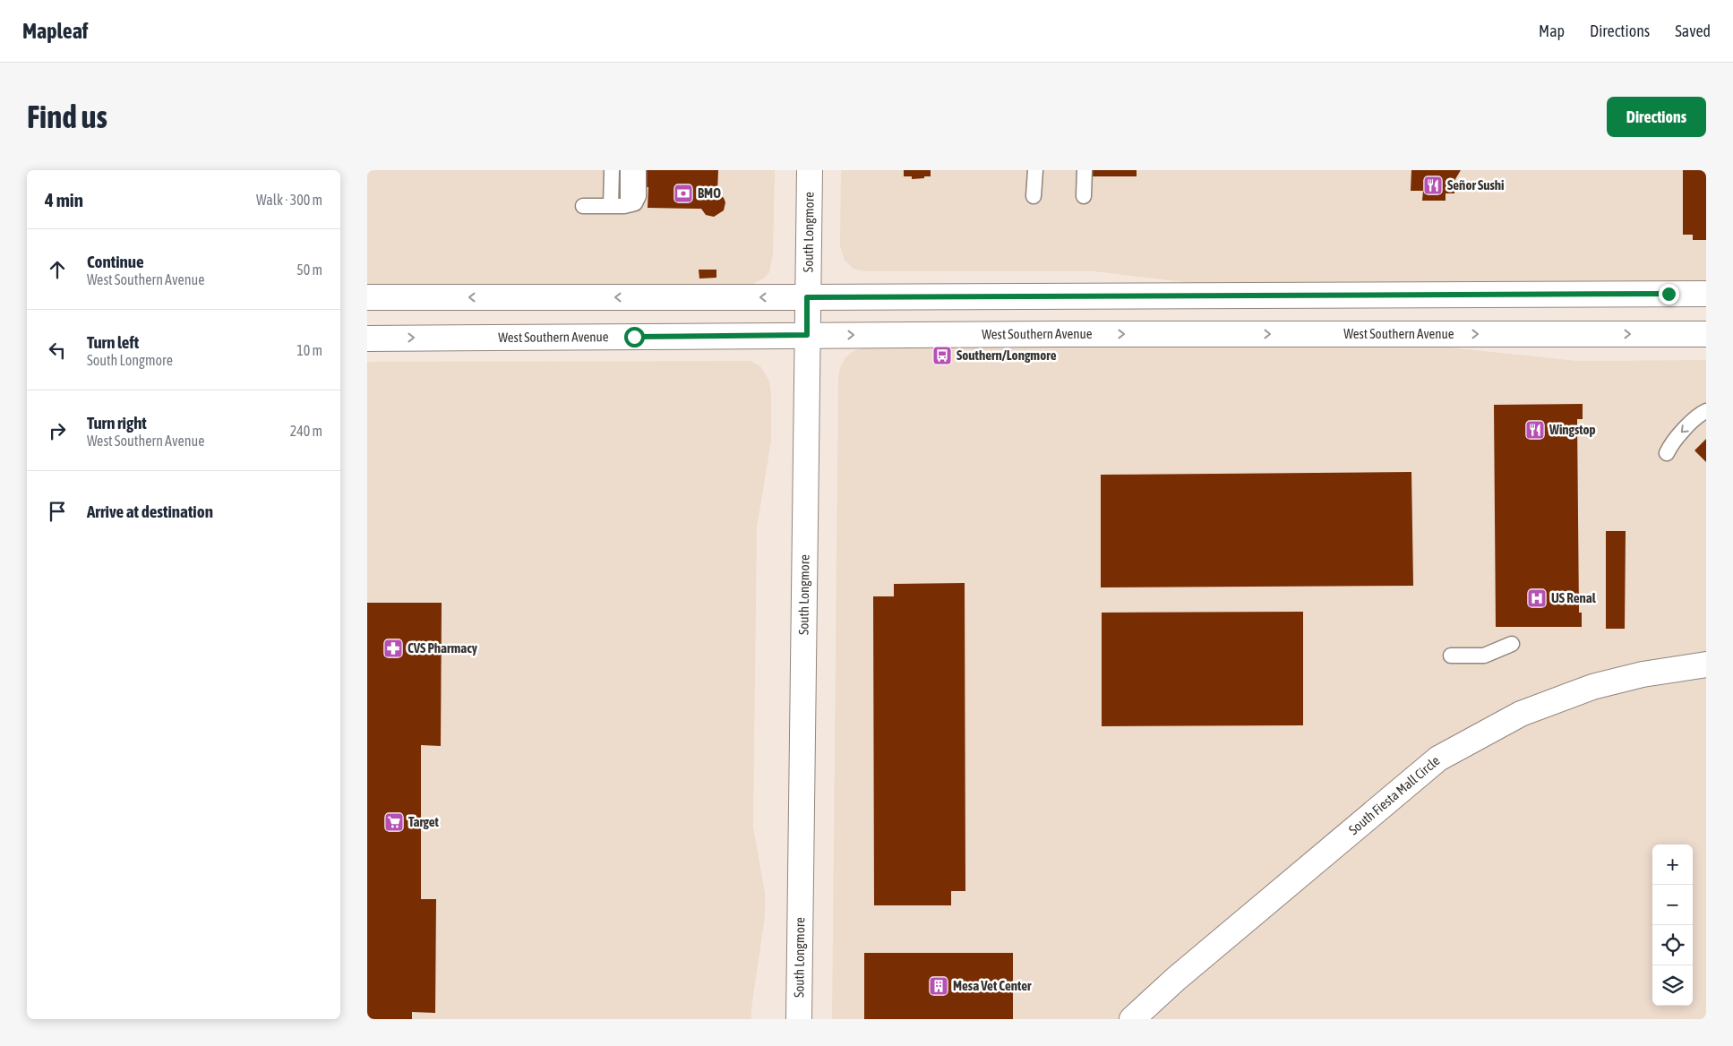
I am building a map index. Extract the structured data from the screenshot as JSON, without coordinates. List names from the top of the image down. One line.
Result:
{"streets":{"main road":["South Longmore","West Southern Avenue","South Fiesta Mall Circle"]},"crossings":[["South Longmore","West Southern Avenue"]],"places":{"restaurant":["Señor Sushi","Wingstop"],"bank":["BMO"],"bus stop":["Southern/Longmore"],"hospital":["US Renal"],"pharmacy":["CVS Pharmacy"],"supermarket":["Target"],"building":["Mesa Vet Center"]},"page":{"header":"Mapleaf","nav":["Map","Directions","Saved"],"buttons":"Directions","title":"Find us","heading":["4 min","Walk · 300 m"],"list":[["Continue","West Southern Avenue","50 m"],["Turn left","South Longmore","10 m"],["Turn right","West Southern Avenue","240 m"],"Arrive at destination"],"map_buttons":["+","−"]}}
